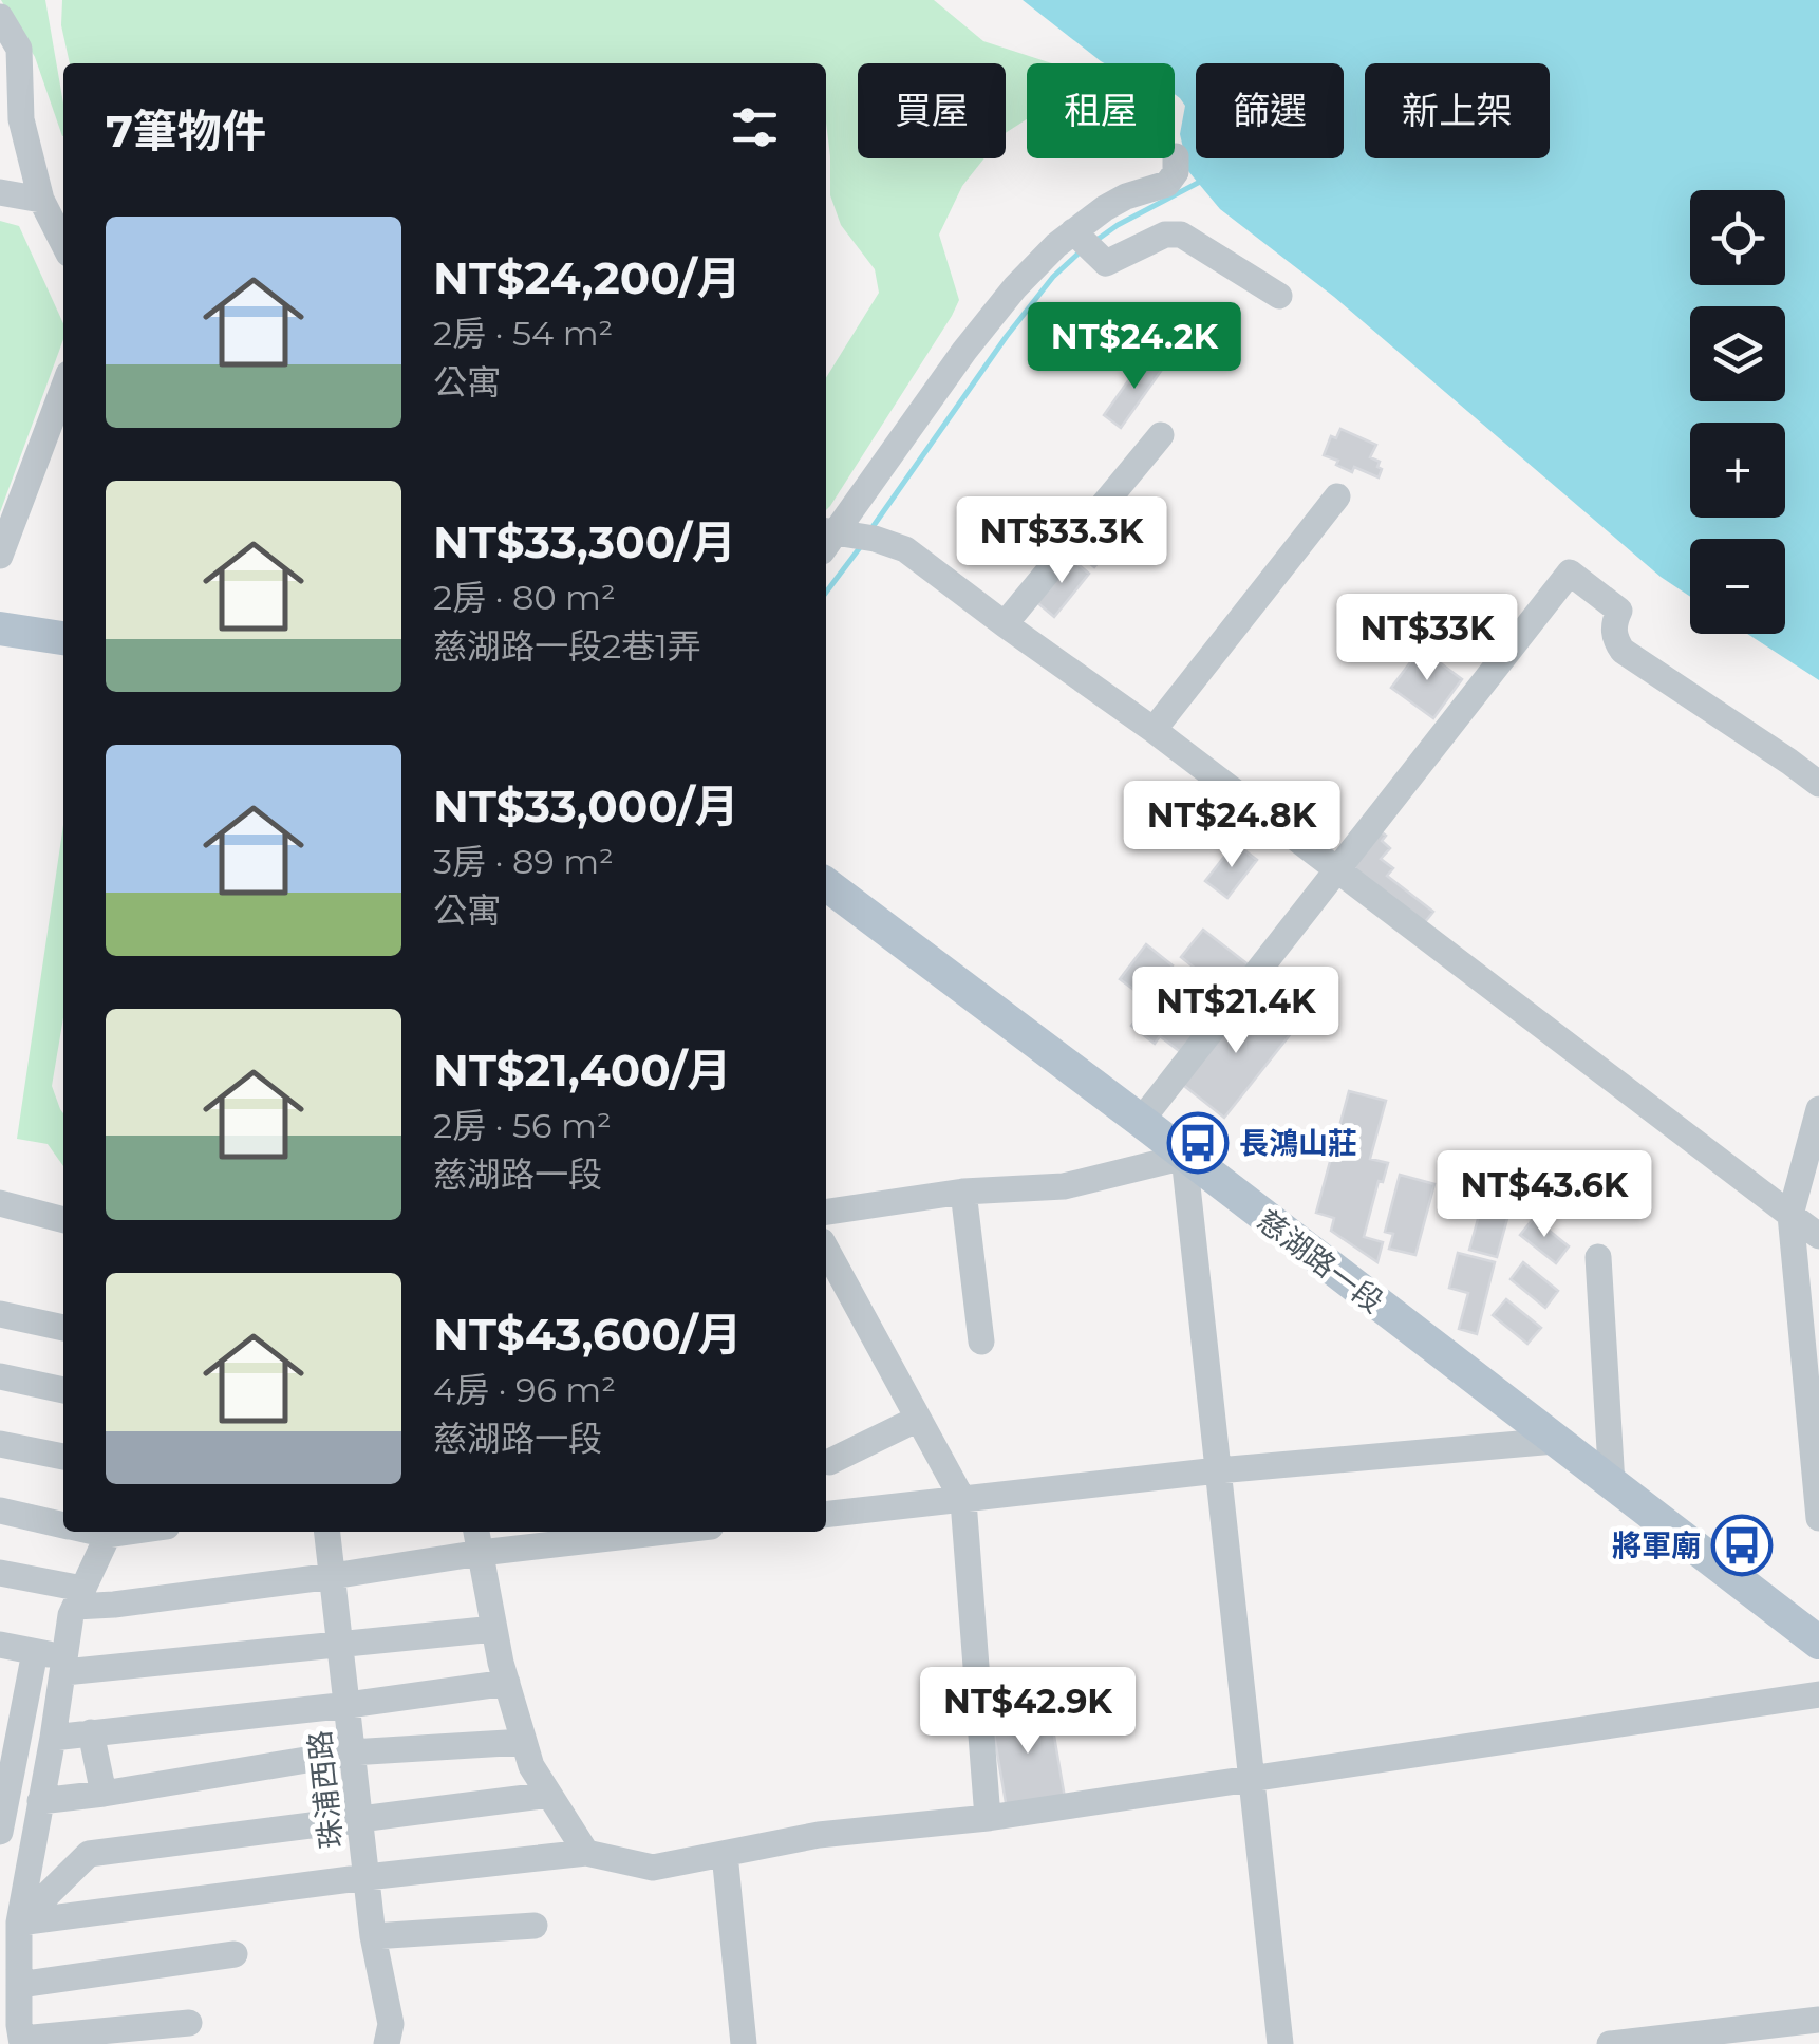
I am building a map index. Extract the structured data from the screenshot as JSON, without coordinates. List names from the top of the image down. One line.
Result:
{"streets":{"main road":["慈湖路一段"],"street":["珠浦西路"]},"places":{"bus stop":["長鴻山莊","將軍廟"]},"page":{"chip":["買屋","租屋","篩選","新上架"],"heading":"7筆物件","map_buttons":["+","−"],"list":[{"name":"NT$24,200/月","note":"2房 · 54 m² · 公寓"},{"name":"NT$33,300/月","note":"2房 · 80 m² · 慈湖路一段2巷1弄"},{"name":"NT$33,000/月","note":"3房 · 89 m² · 公寓"},{"name":"NT$21,400/月","note":"2房 · 56 m² · 慈湖路一段"},{"name":"NT$43,600/月","note":"4房 · 96 m² · 慈湖路一段"}],"price":["NT$24.2K","NT$33.3K","NT$33K","NT$24.8K","NT$21.4K","NT$43.6K","NT$42.9K"]}}
